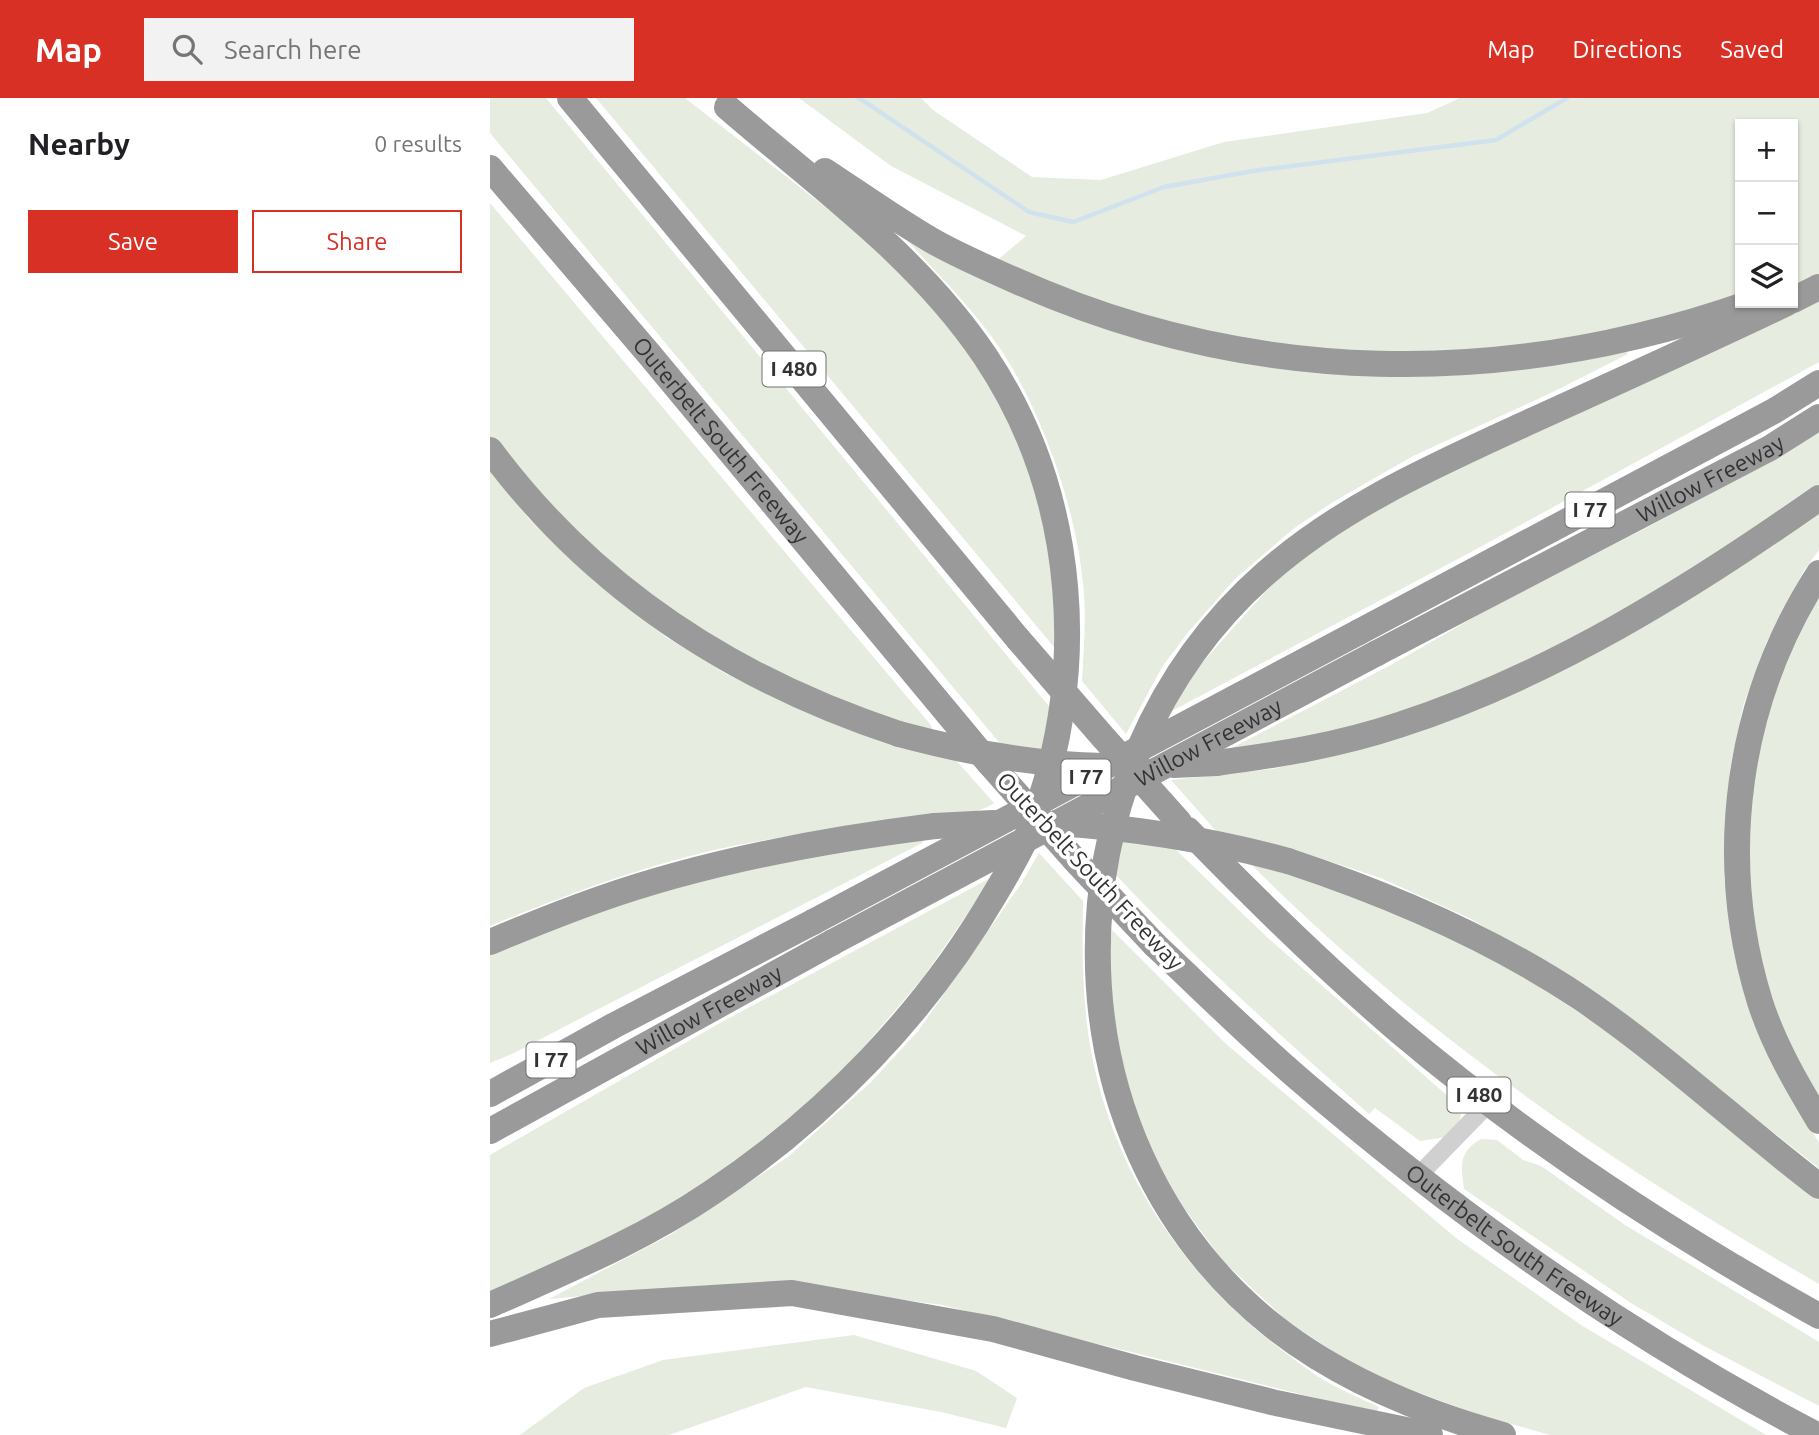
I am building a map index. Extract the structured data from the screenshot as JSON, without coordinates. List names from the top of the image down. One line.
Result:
{"streets":{"highway":["I 480","Outerbelt South Freeway","Willow Freeway","I 77"]},"page":{"header":"Map","search":"Search here","nav":["Map","Directions","Saved"],"heading":["Nearby","0 results"],"map_buttons":["+","−"],"buttons":["Save","Share"]}}
